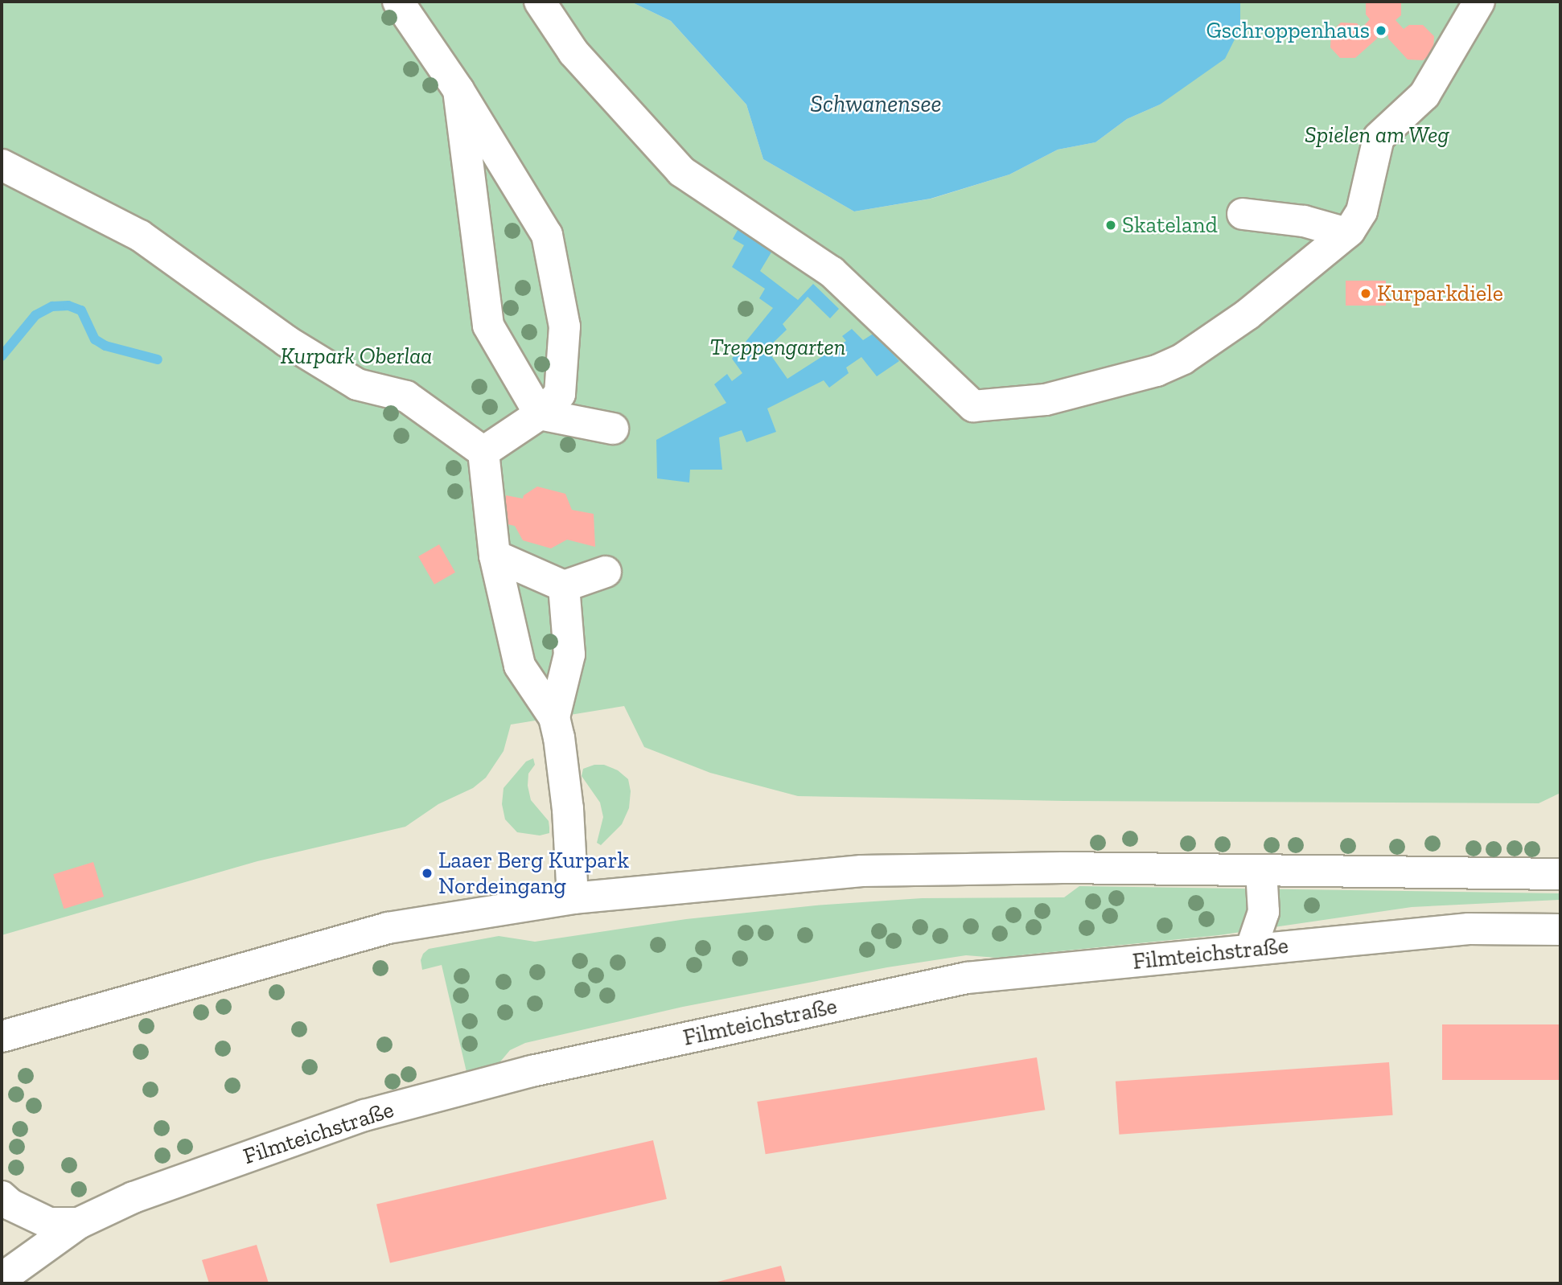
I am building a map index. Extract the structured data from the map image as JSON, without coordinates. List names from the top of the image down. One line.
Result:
{"streets":{"street":["Filmteichstraße"]},"water":["Schwanensee"],"parks":["Spielen am Weg","Treppengarten","Kurpark Oberlaa"],"places":["Gschroppenhaus","Skateland","Kurparkdiele","Laaer Berg Kurpark Nordeingang"]}
